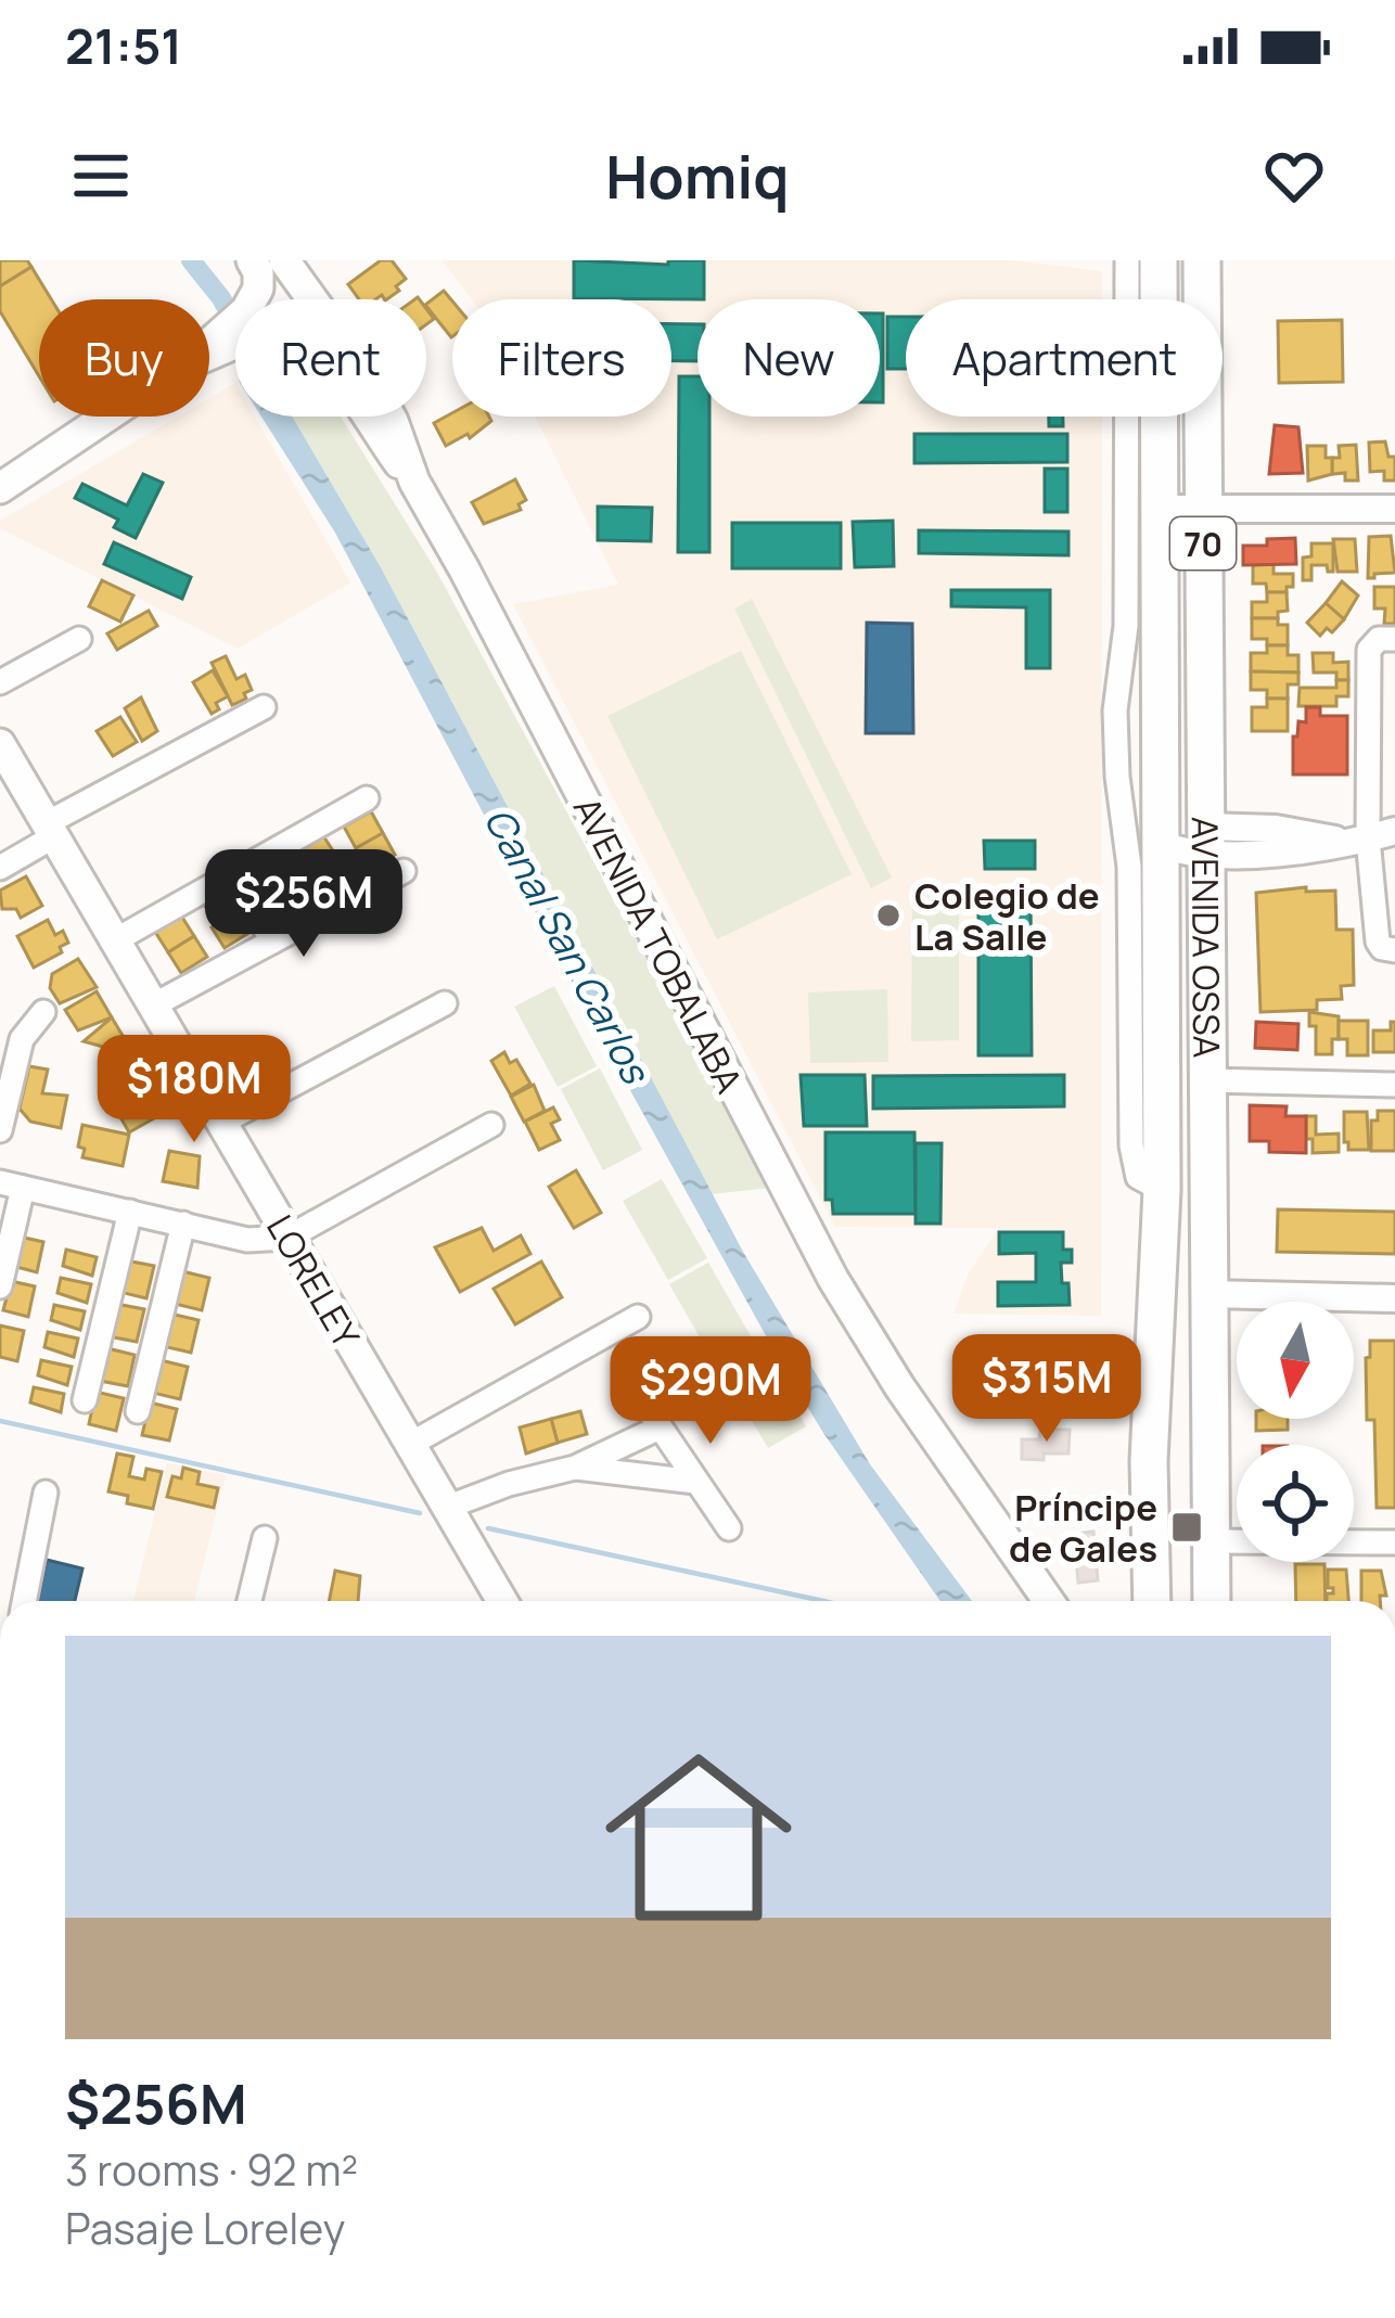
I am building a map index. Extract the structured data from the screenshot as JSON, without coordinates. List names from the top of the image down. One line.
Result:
{"streets":{"main road":["70","AVENIDA OSSA","AVENIDA TOBALABA","LORELEY"]},"water":["Canal San Carlos"],"places":{"other":["Colegio de La Salle"],"transit":["Príncipe de Gales"]},"north":"bottom","page":{"status":"21:51","header":"Homiq","chip":["Buy","Rent","Filters","New","Apartment"],"price":["$256M","$180M","$315M","$290M"],"list":[{"name":"$256M","note":"3 rooms · 92 m² · Pasaje Loreley"}]}}
